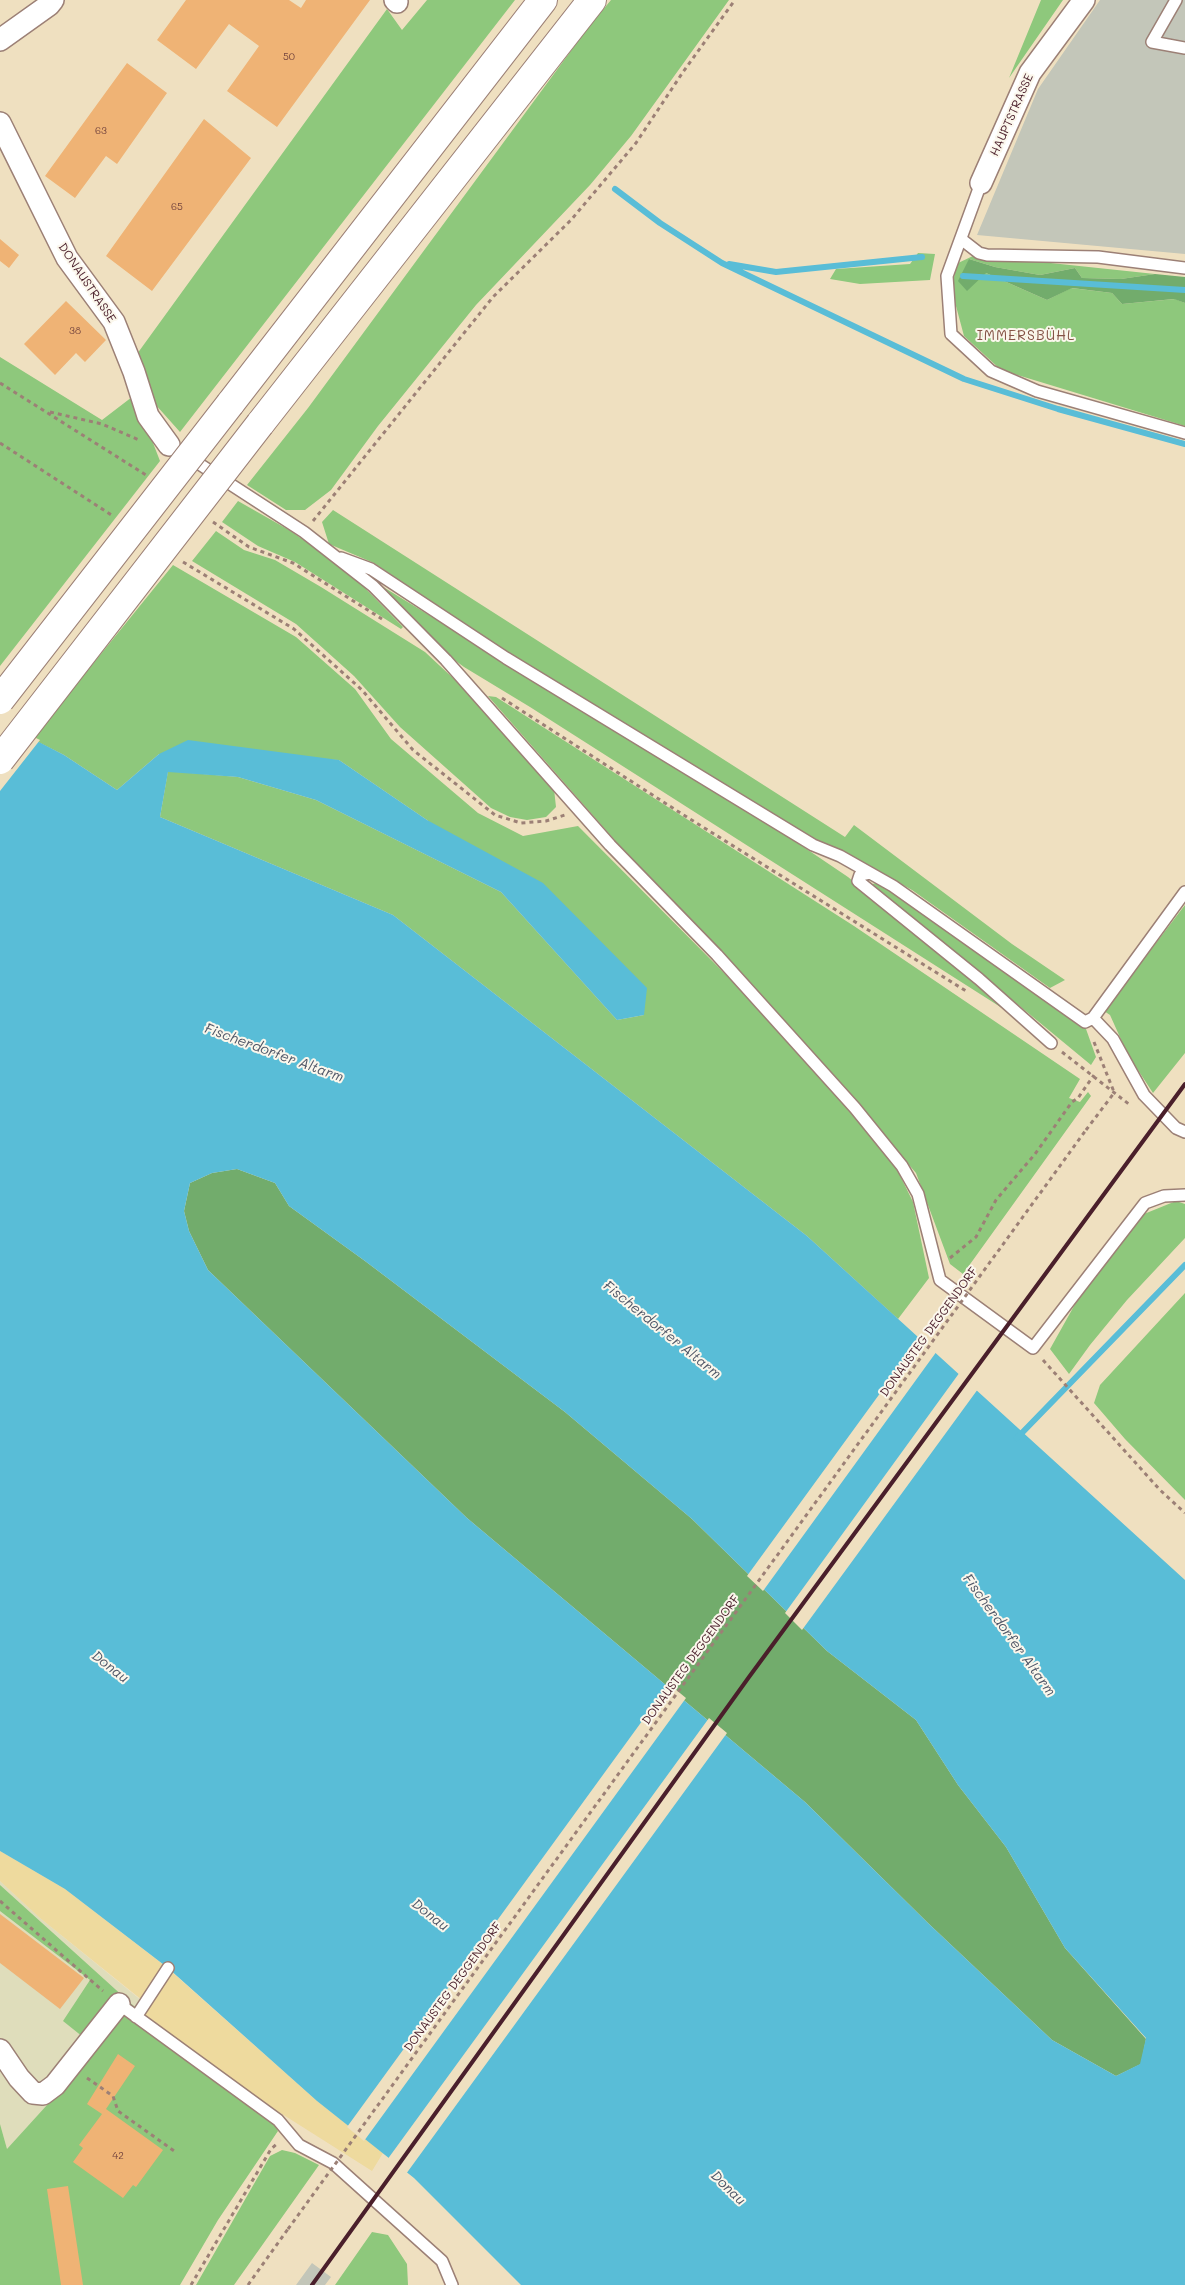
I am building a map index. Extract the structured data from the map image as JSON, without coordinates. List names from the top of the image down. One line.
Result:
{"streets":{"street":["HAUPTSTRASSE","DONAUSTRASSE"],"path":["DONAUSTEG DEGGENDORF"]},"districts":["IMMERSBÜHL"],"water":["Fischerdorfer Altarm","Donau"],"house_numbers":["50","63","65","38","42"]}
